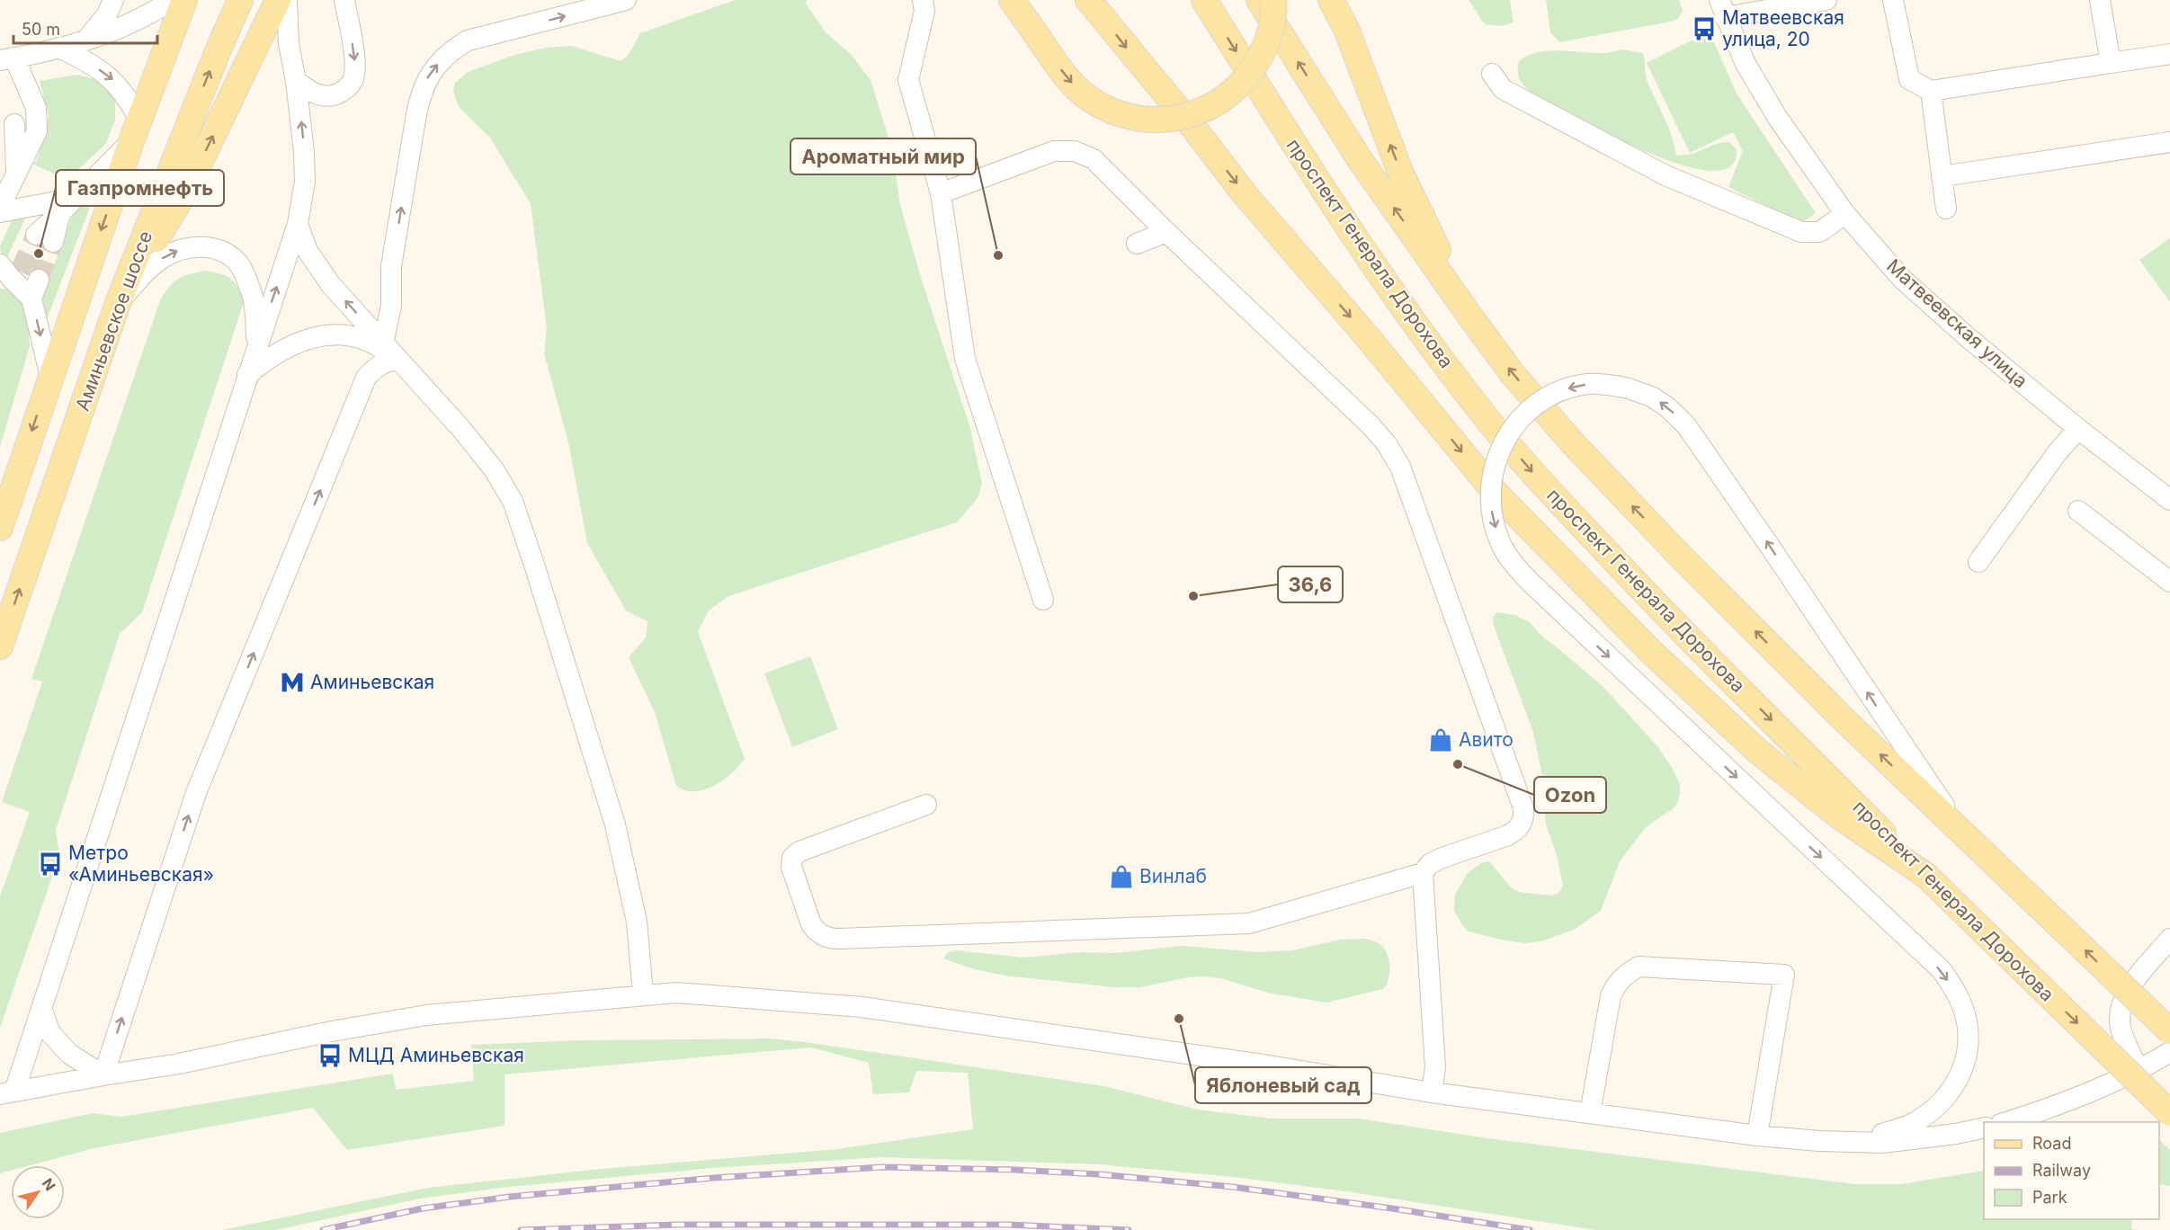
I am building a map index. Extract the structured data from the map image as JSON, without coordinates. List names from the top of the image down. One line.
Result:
{"streets":{"main road":["проспект Генерала Дорохова","Аминьевское шоссе"],"street":["Матвеевская улица"]},"places":{"bus stop":["Матвеевская улица, 20","Метро «Аминьевская»","МЦД Аминьевская"],"other":["Газпромнефть","Ароматный мир","36,6","Ozon","Яблоневый сад"],"metro station":["Аминьевская"],"shop":["Авито","Винлаб"]},"legend":["Road","Railway","Park"],"scale_bar":"50 m","north":"top right"}
